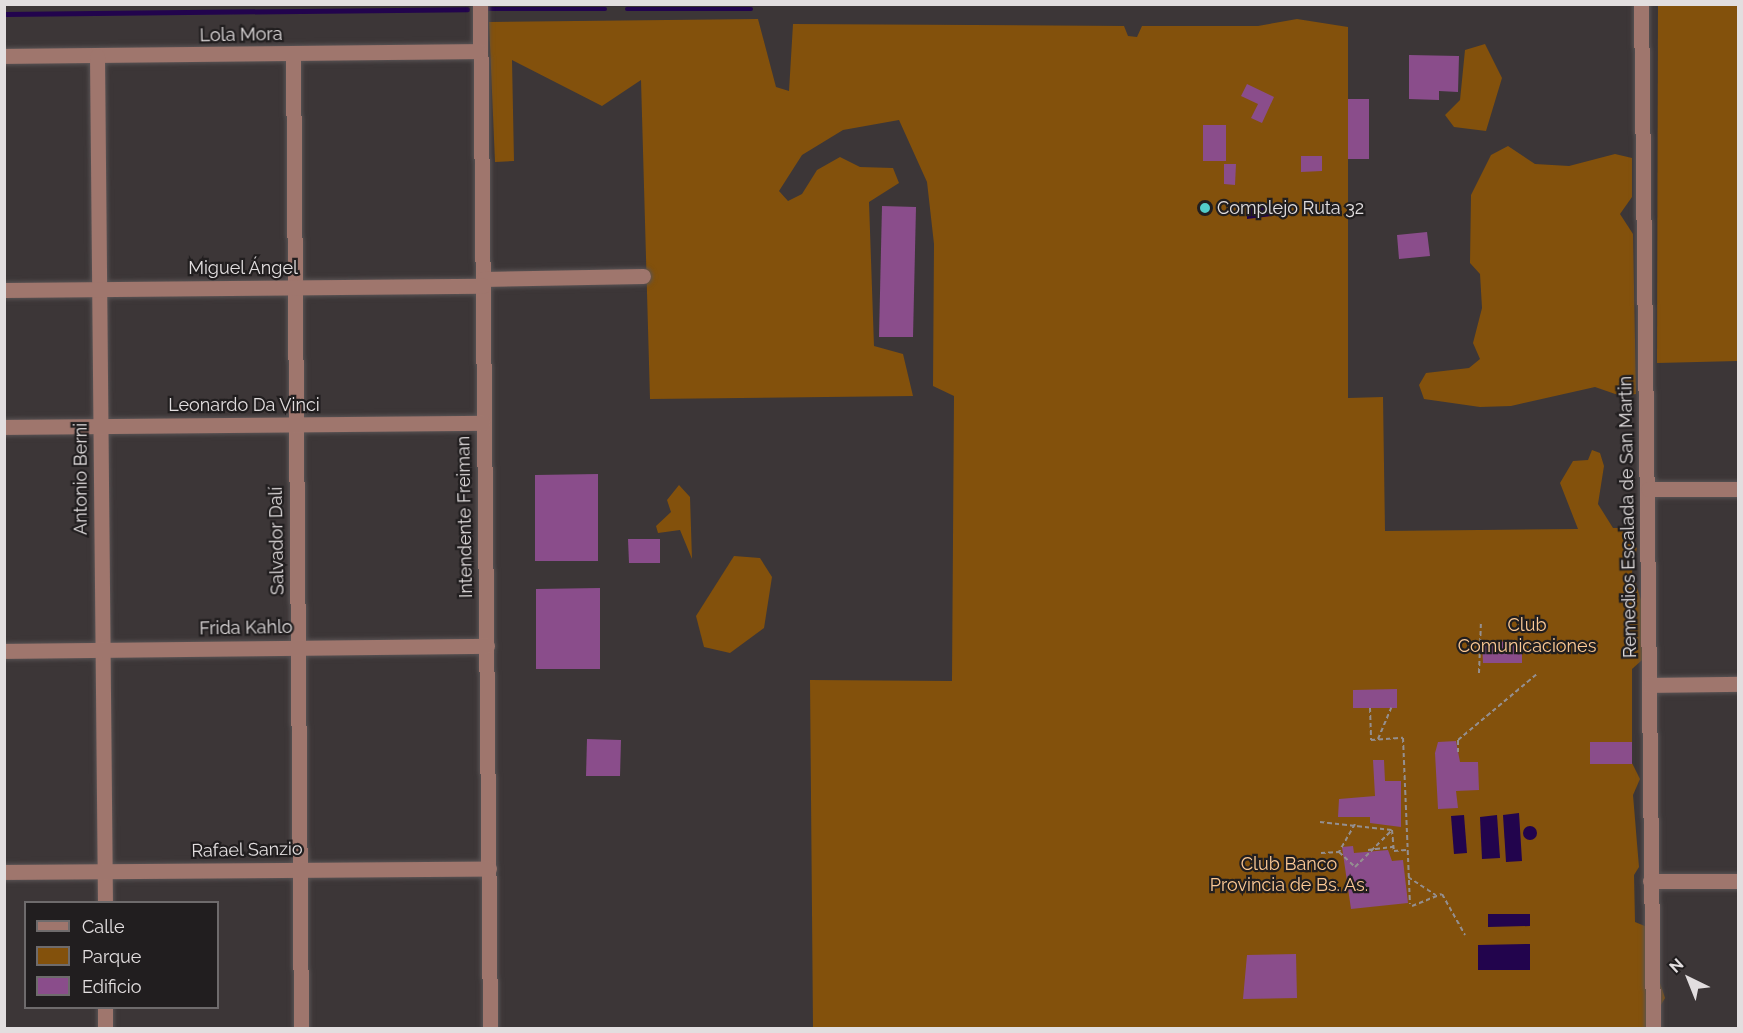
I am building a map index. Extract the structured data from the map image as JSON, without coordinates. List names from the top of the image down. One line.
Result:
{"streets":{"street":["Lola Mora","Miguel Ángel","Leonardo Da Vinci","Antonio Berni","Intendente Freiman","Remedios Escalada de San Martin","Salvador Dalí","Frida Kahlo","Rafael Sanzio"]},"crossings":[["Lola Mora","Antonio Berni"],["Lola Mora","Intendente Freiman"],["Lola Mora","Salvador Dalí"],["Miguel Ángel","Antonio Berni"],["Miguel Ángel","Intendente Freiman"],["Miguel Ángel","Salvador Dalí"],["Leonardo Da Vinci","Antonio Berni"],["Leonardo Da Vinci","Intendente Freiman"],["Leonardo Da Vinci","Salvador Dalí"],["Antonio Berni","Frida Kahlo"],["Antonio Berni","Rafael Sanzio"],["Intendente Freiman","Frida Kahlo"],["Intendente Freiman","Rafael Sanzio"],["Salvador Dalí","Frida Kahlo"],["Salvador Dalí","Rafael Sanzio"]],"parks":["Club Comunicaciones","Club Banco Provincia de Bs. As."],"places":["Complejo Ruta 32"],"legend":["Calle","Parque","Edificio"],"north":"top left"}
